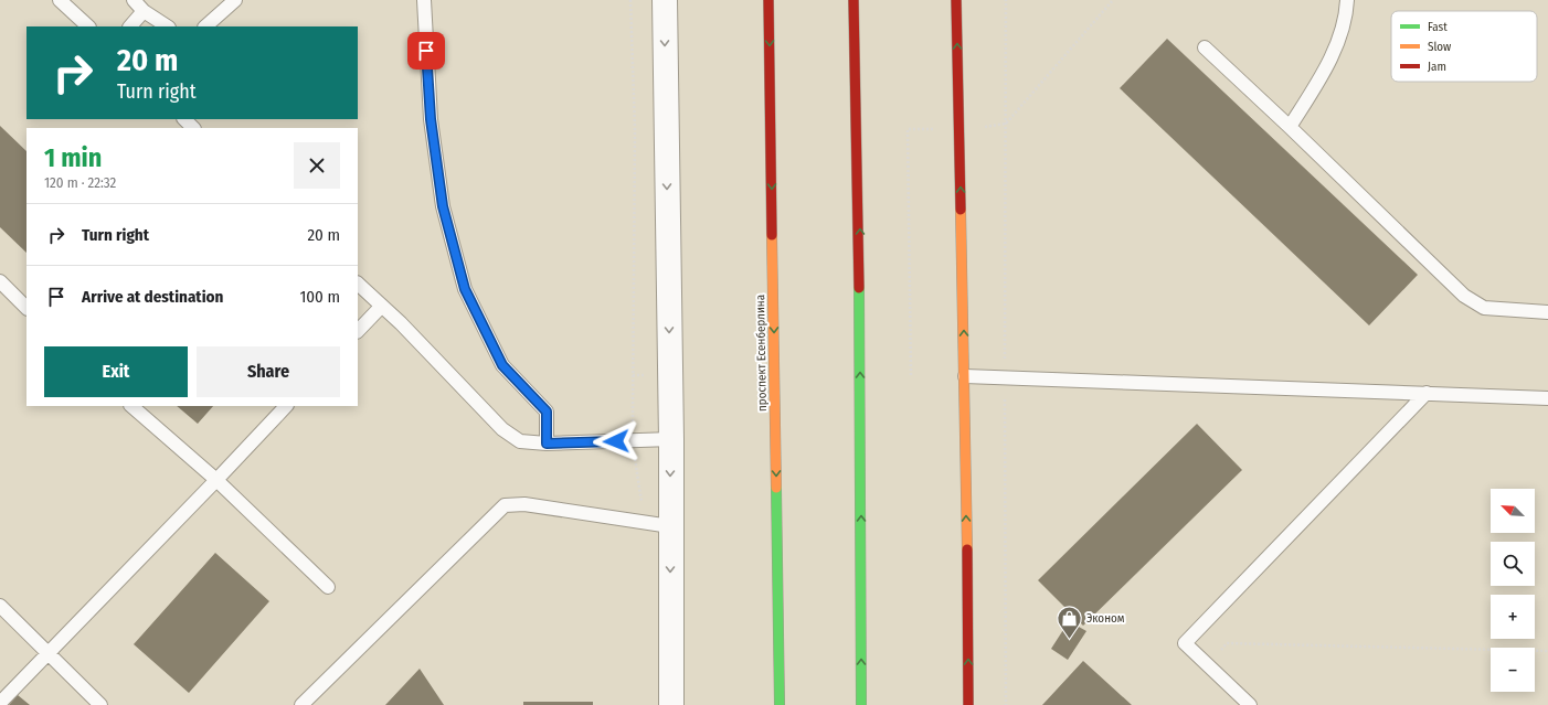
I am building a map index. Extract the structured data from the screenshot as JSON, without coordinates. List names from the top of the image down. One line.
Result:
{"streets":{"street":["проспект Есенберлина"]},"places":{"shop":["Эконом"]},"legend":["Fast","Slow","Jam"],"north":"top left","page":{"turn":["20 m","Turn right"],"heading":["1 min","120 m · 22:32"],"list":[{"name":"Turn right","value":"20 m"},{"name":"Arrive at destination","value":"100 m"}],"buttons":["Exit","Share"],"map_buttons":["+","−"]}}
